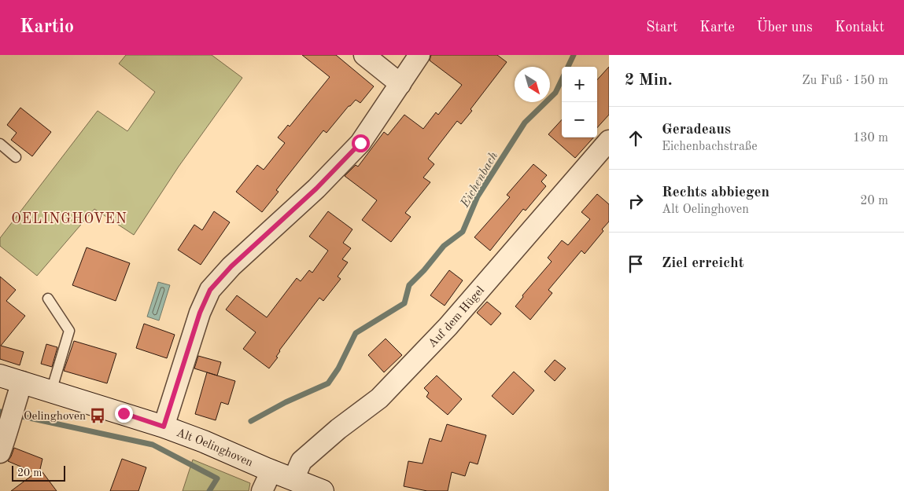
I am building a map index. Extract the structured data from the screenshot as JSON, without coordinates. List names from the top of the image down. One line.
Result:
{"streets":{"main road":["Alt Oelinghoven"],"street":["Auf dem Hügel"]},"crossings":[["Auf dem Hügel","Alt Oelinghoven"]],"districts":["OELINGHOVEN"],"water":["Eichenbach"],"places":{"bus stop":["Oelinghoven"]},"scale_bar":"20 m","north":"bottom right","page":{"header":"Kartio","nav":["Start","Karte","Über uns","Kontakt"],"heading":["2 Min.","Zu Fuß · 150 m"],"map_buttons":["+","−"],"list":[["Geradeaus","Eichenbachstraße","130 m"],["Rechts abbiegen","Alt Oelinghoven","20 m"],"Ziel erreicht"],"scale":"20 m"}}
